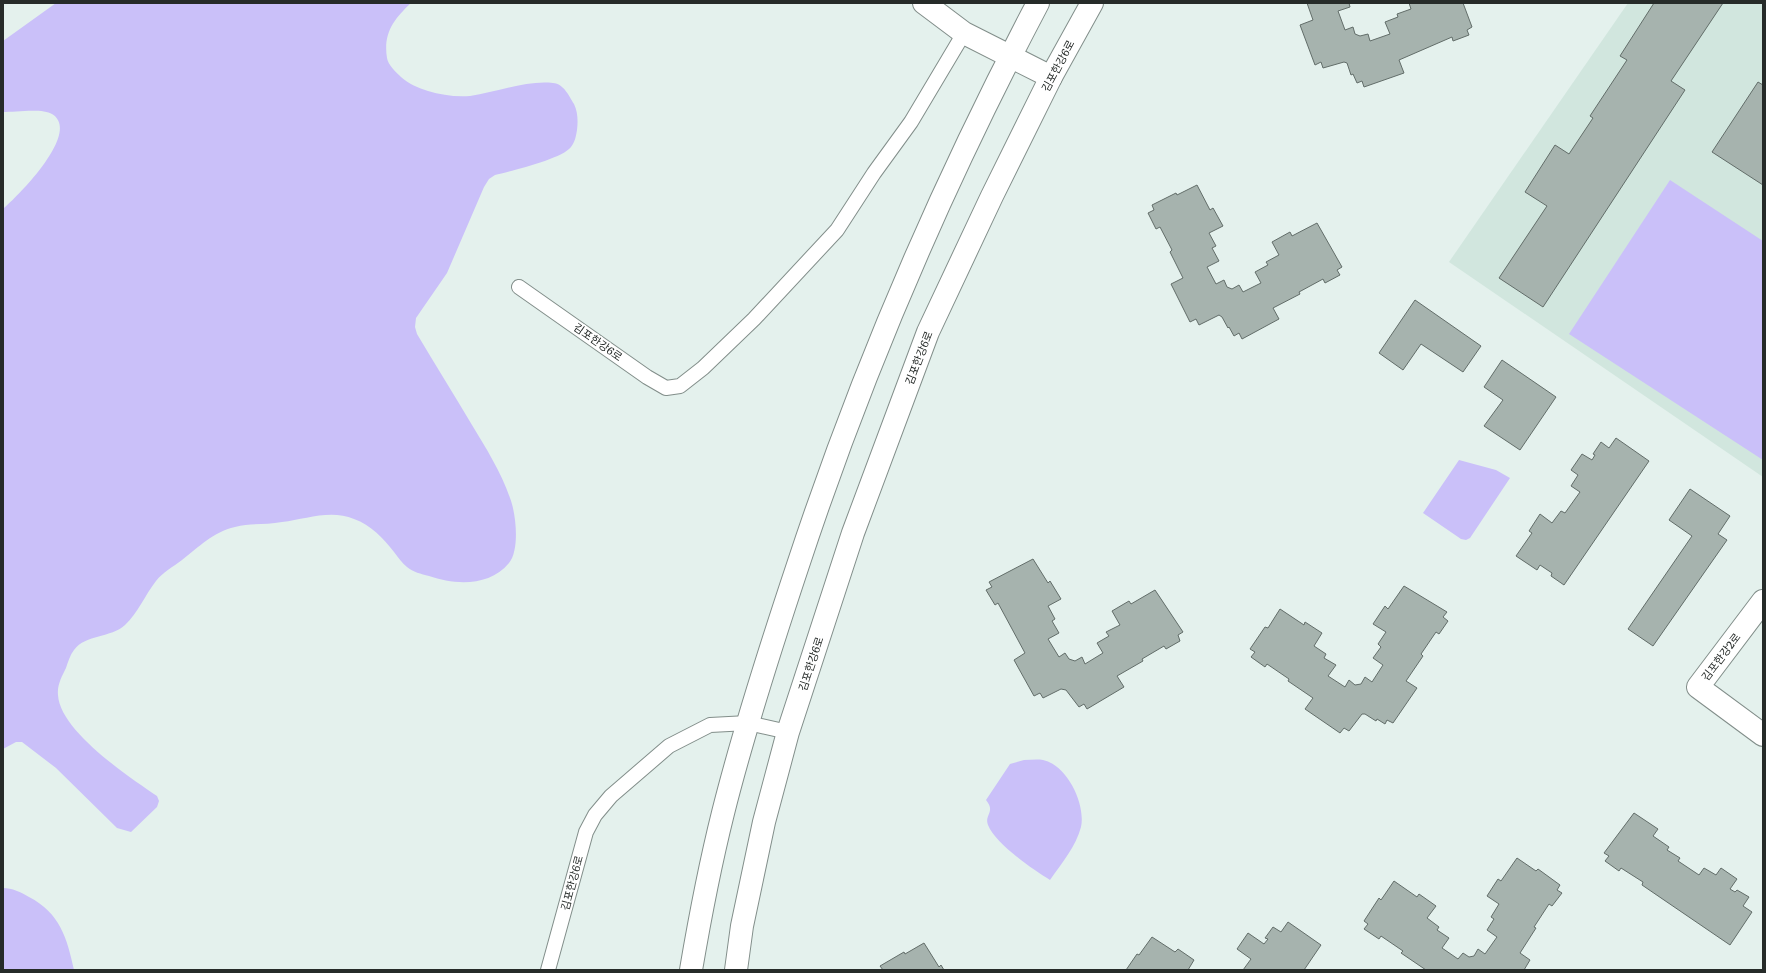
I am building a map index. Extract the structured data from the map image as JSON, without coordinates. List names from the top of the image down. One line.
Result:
{"streets":{"street":["김포한강6로","김포한강2로"]}}
